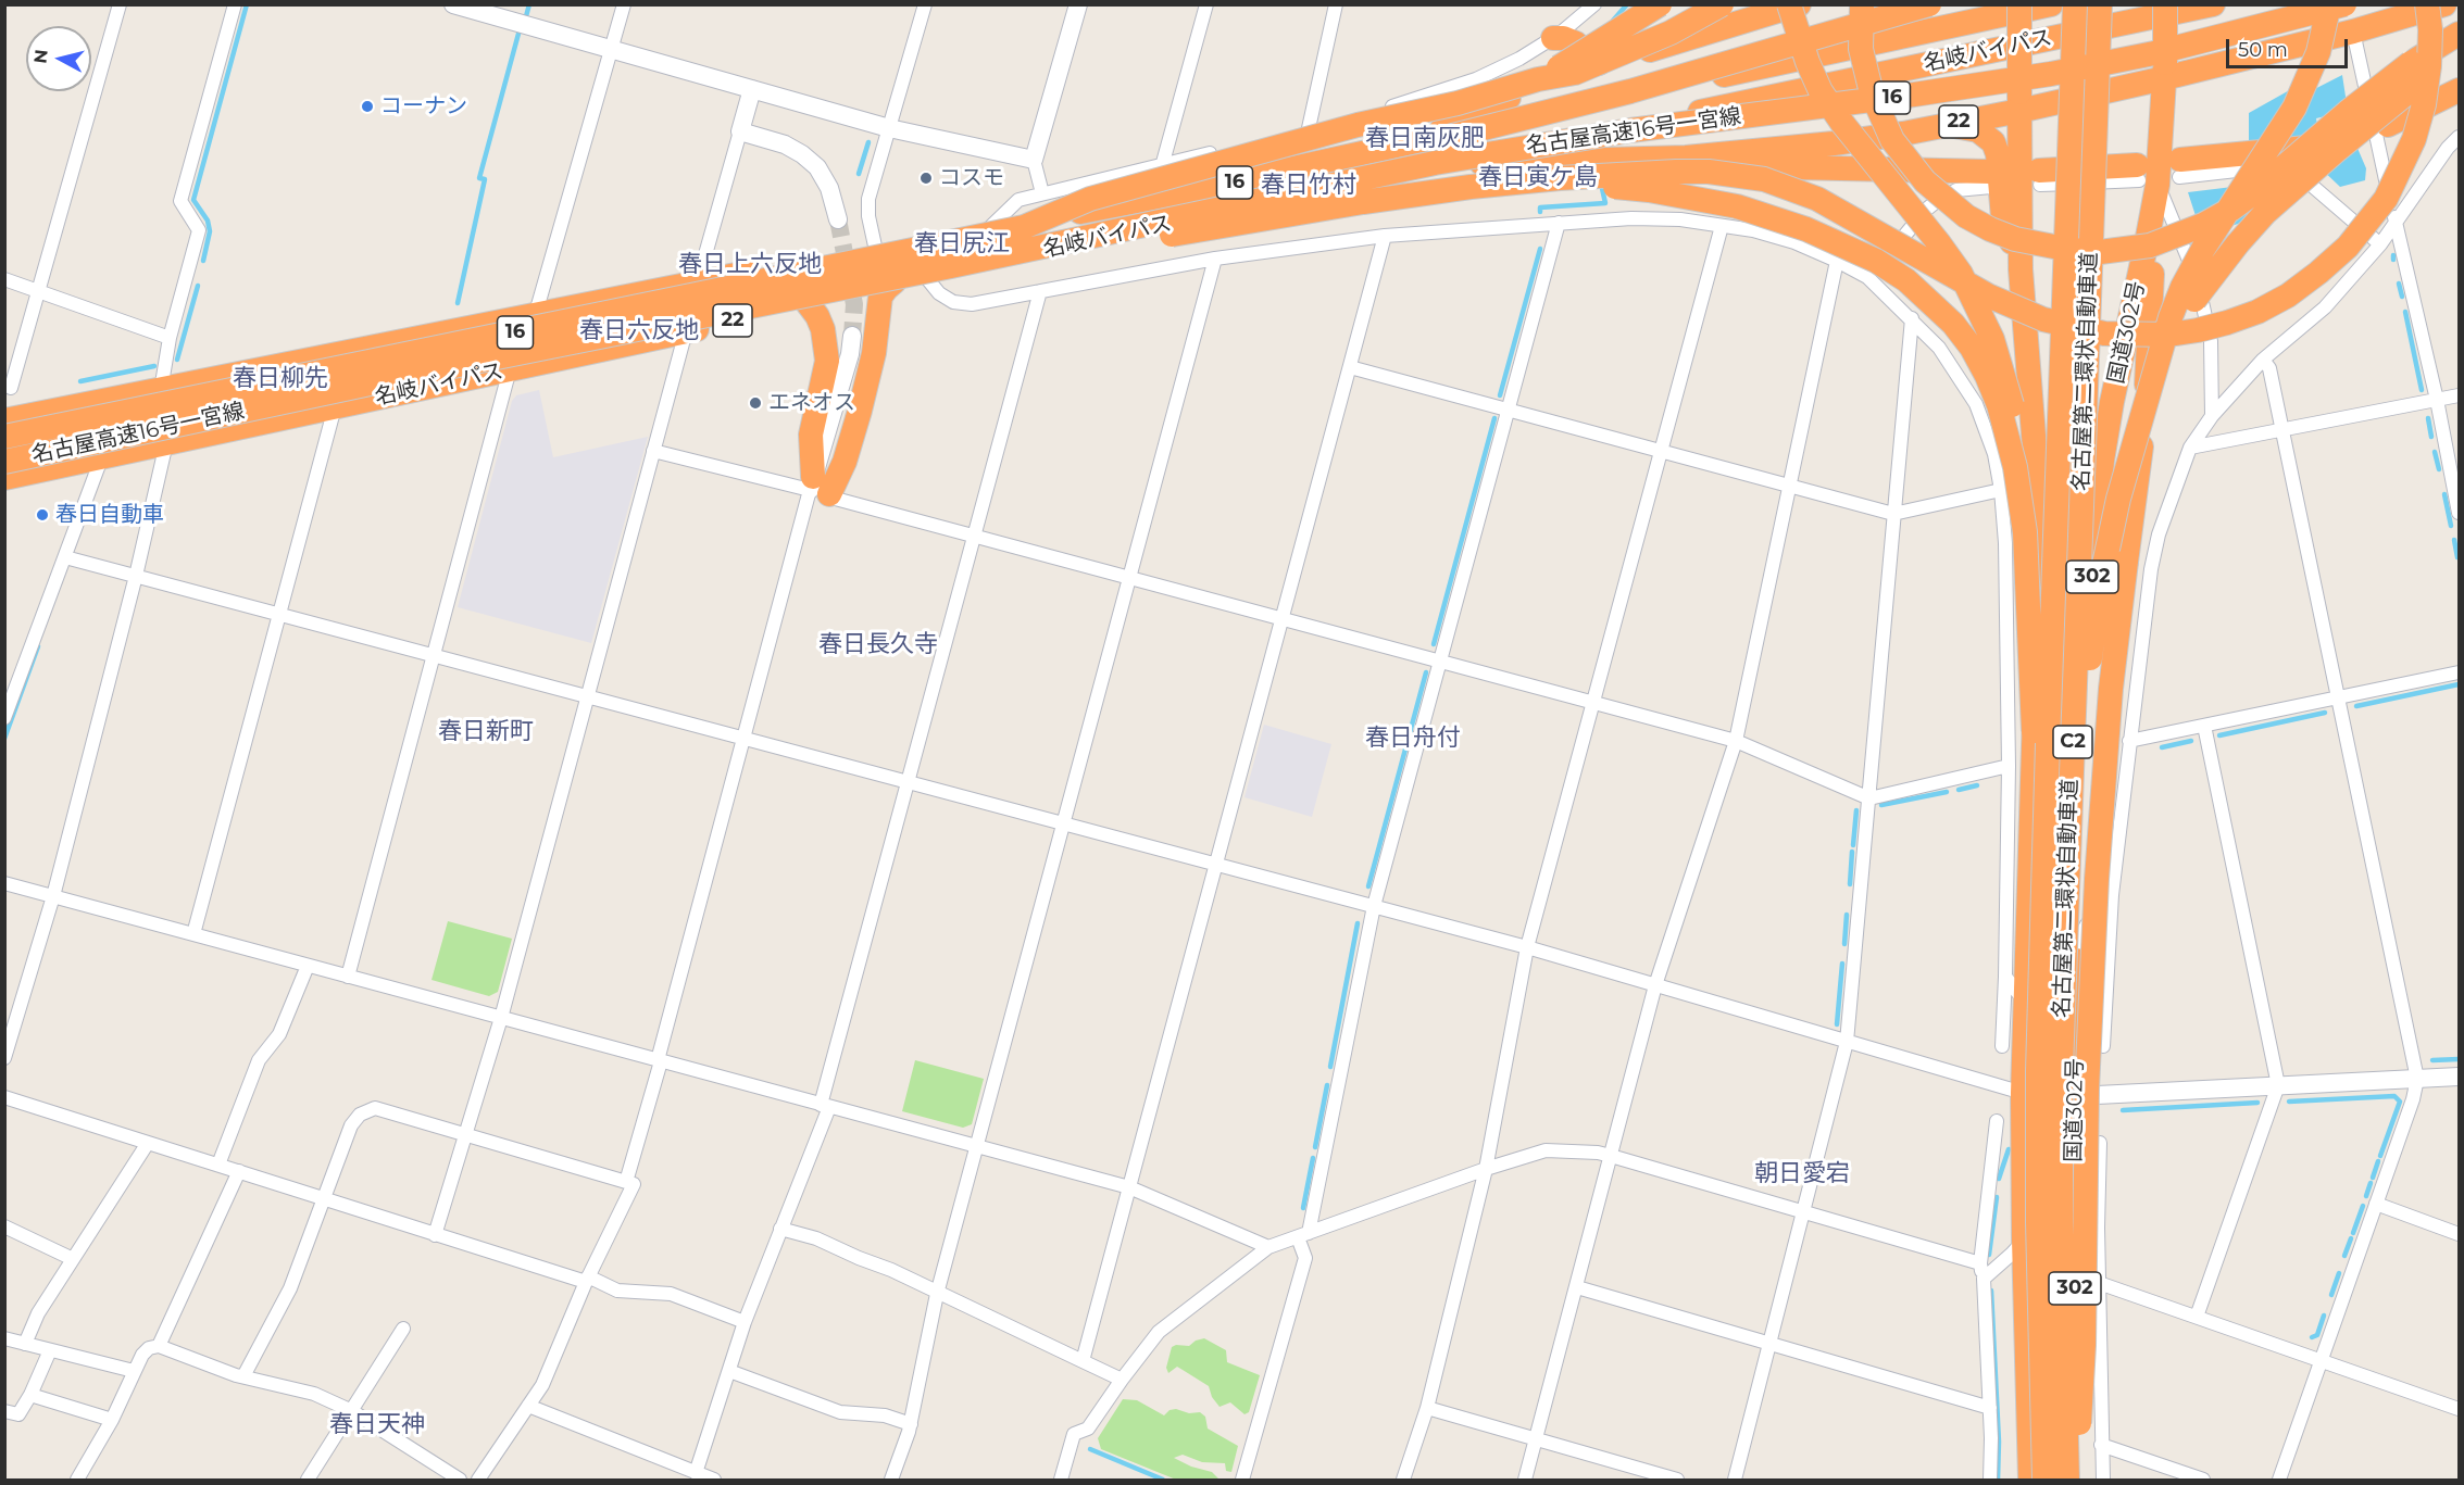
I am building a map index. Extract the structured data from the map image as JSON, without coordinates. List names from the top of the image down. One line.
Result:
{"streets":{"highway":["名岐バイパス","16","22","名古屋高速16号一宮線","国道302号","名古屋第二環状自動車道","302","C2"]},"crossings":[["名岐バイパス","22"],["22","国道302号"],["22","302"],["国道302号","名古屋第二環状自動車道"]],"districts":["春日南灰肥","春日寅ケ島","春日竹村","春日尻江","春日上六反地","春日六反地","春日柳先","春日長久寺","春日新町","春日舟付","朝日愛宕","春日天神"],"places":["コーナン","コスモ","エネオス","春日自動車"],"scale_bar":"50 m","north":"left"}
